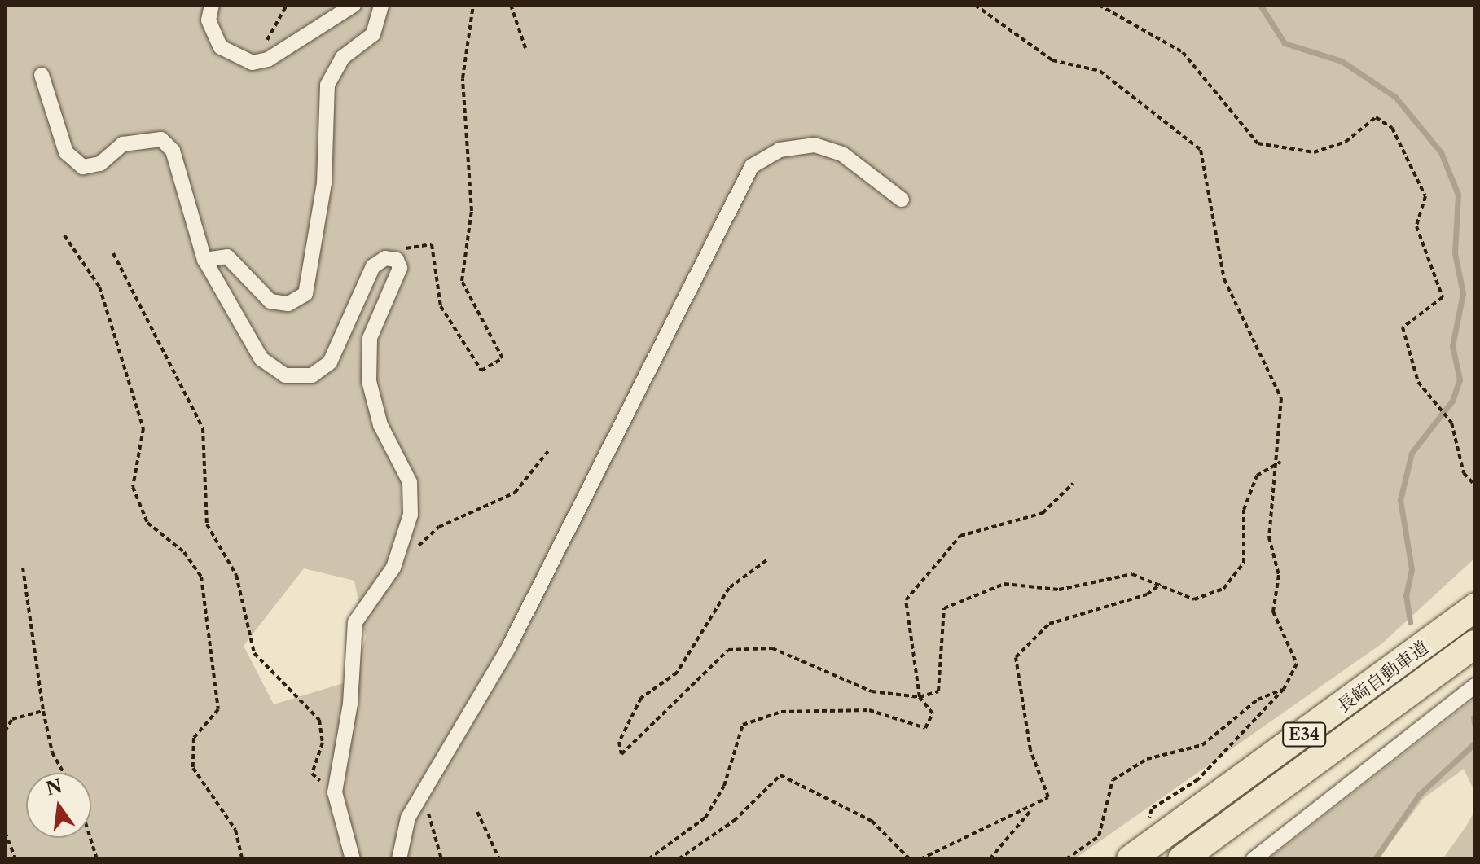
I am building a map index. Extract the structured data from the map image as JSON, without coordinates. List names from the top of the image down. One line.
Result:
{"streets":{"highway":["長崎自動車道","E34"]},"north":"top"}
